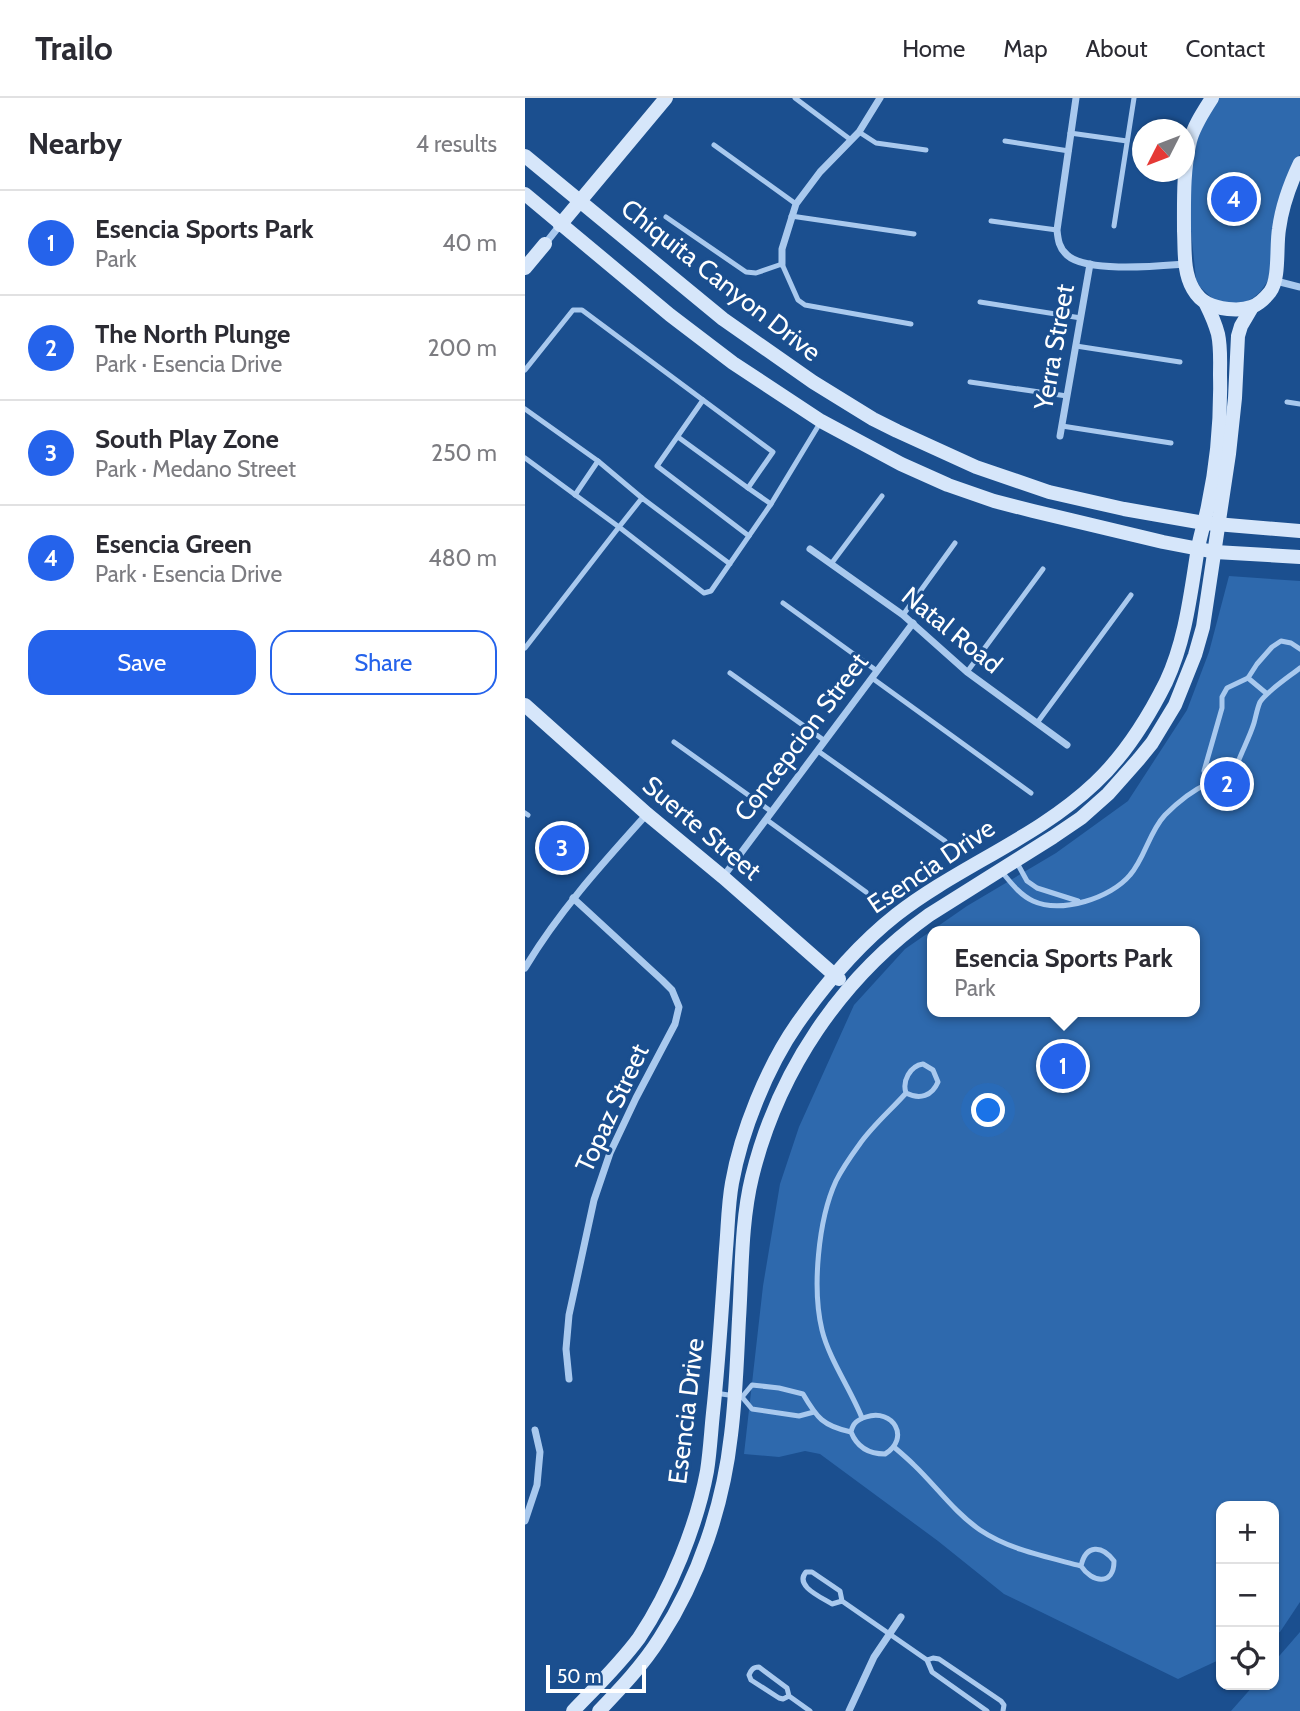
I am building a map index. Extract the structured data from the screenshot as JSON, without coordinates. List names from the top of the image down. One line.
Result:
{"streets":{"street":["Chiquita Canyon Drive","Yerra Street","Natal Road","Concepcion Street","Suerte Street","Esencia Drive","Topaz Street"]},"crossings":[["Chiquita Canyon Drive","Esencia Drive"],["Natal Road","Concepcion Street"],["Concepcion Street","Suerte Street"],["Suerte Street","Esencia Drive"]],"scale_bar":"50 m","north":"bottom left","page":{"header":"Trailo","nav":["Home","Map","About","Contact"],"heading":["Nearby","4 results"],"pins":["4","2","3","1"],"list":[{"mark":"1","name":"Esencia Sports Park","note":"Park","value":"40 m"},{"mark":"2","name":"The North Plunge","note":"Park · Esencia Drive","value":"200 m"},{"mark":"3","name":"South Play Zone","note":"Park · Medano Street","value":"250 m"},{"mark":"4","name":"Esencia Green","note":"Park · Esencia Drive","value":"480 m"}],"buttons":["Save","Share"],"popup":["Esencia Sports Park","Park"],"map_buttons":["+","−"],"scale":"50 m"}}
